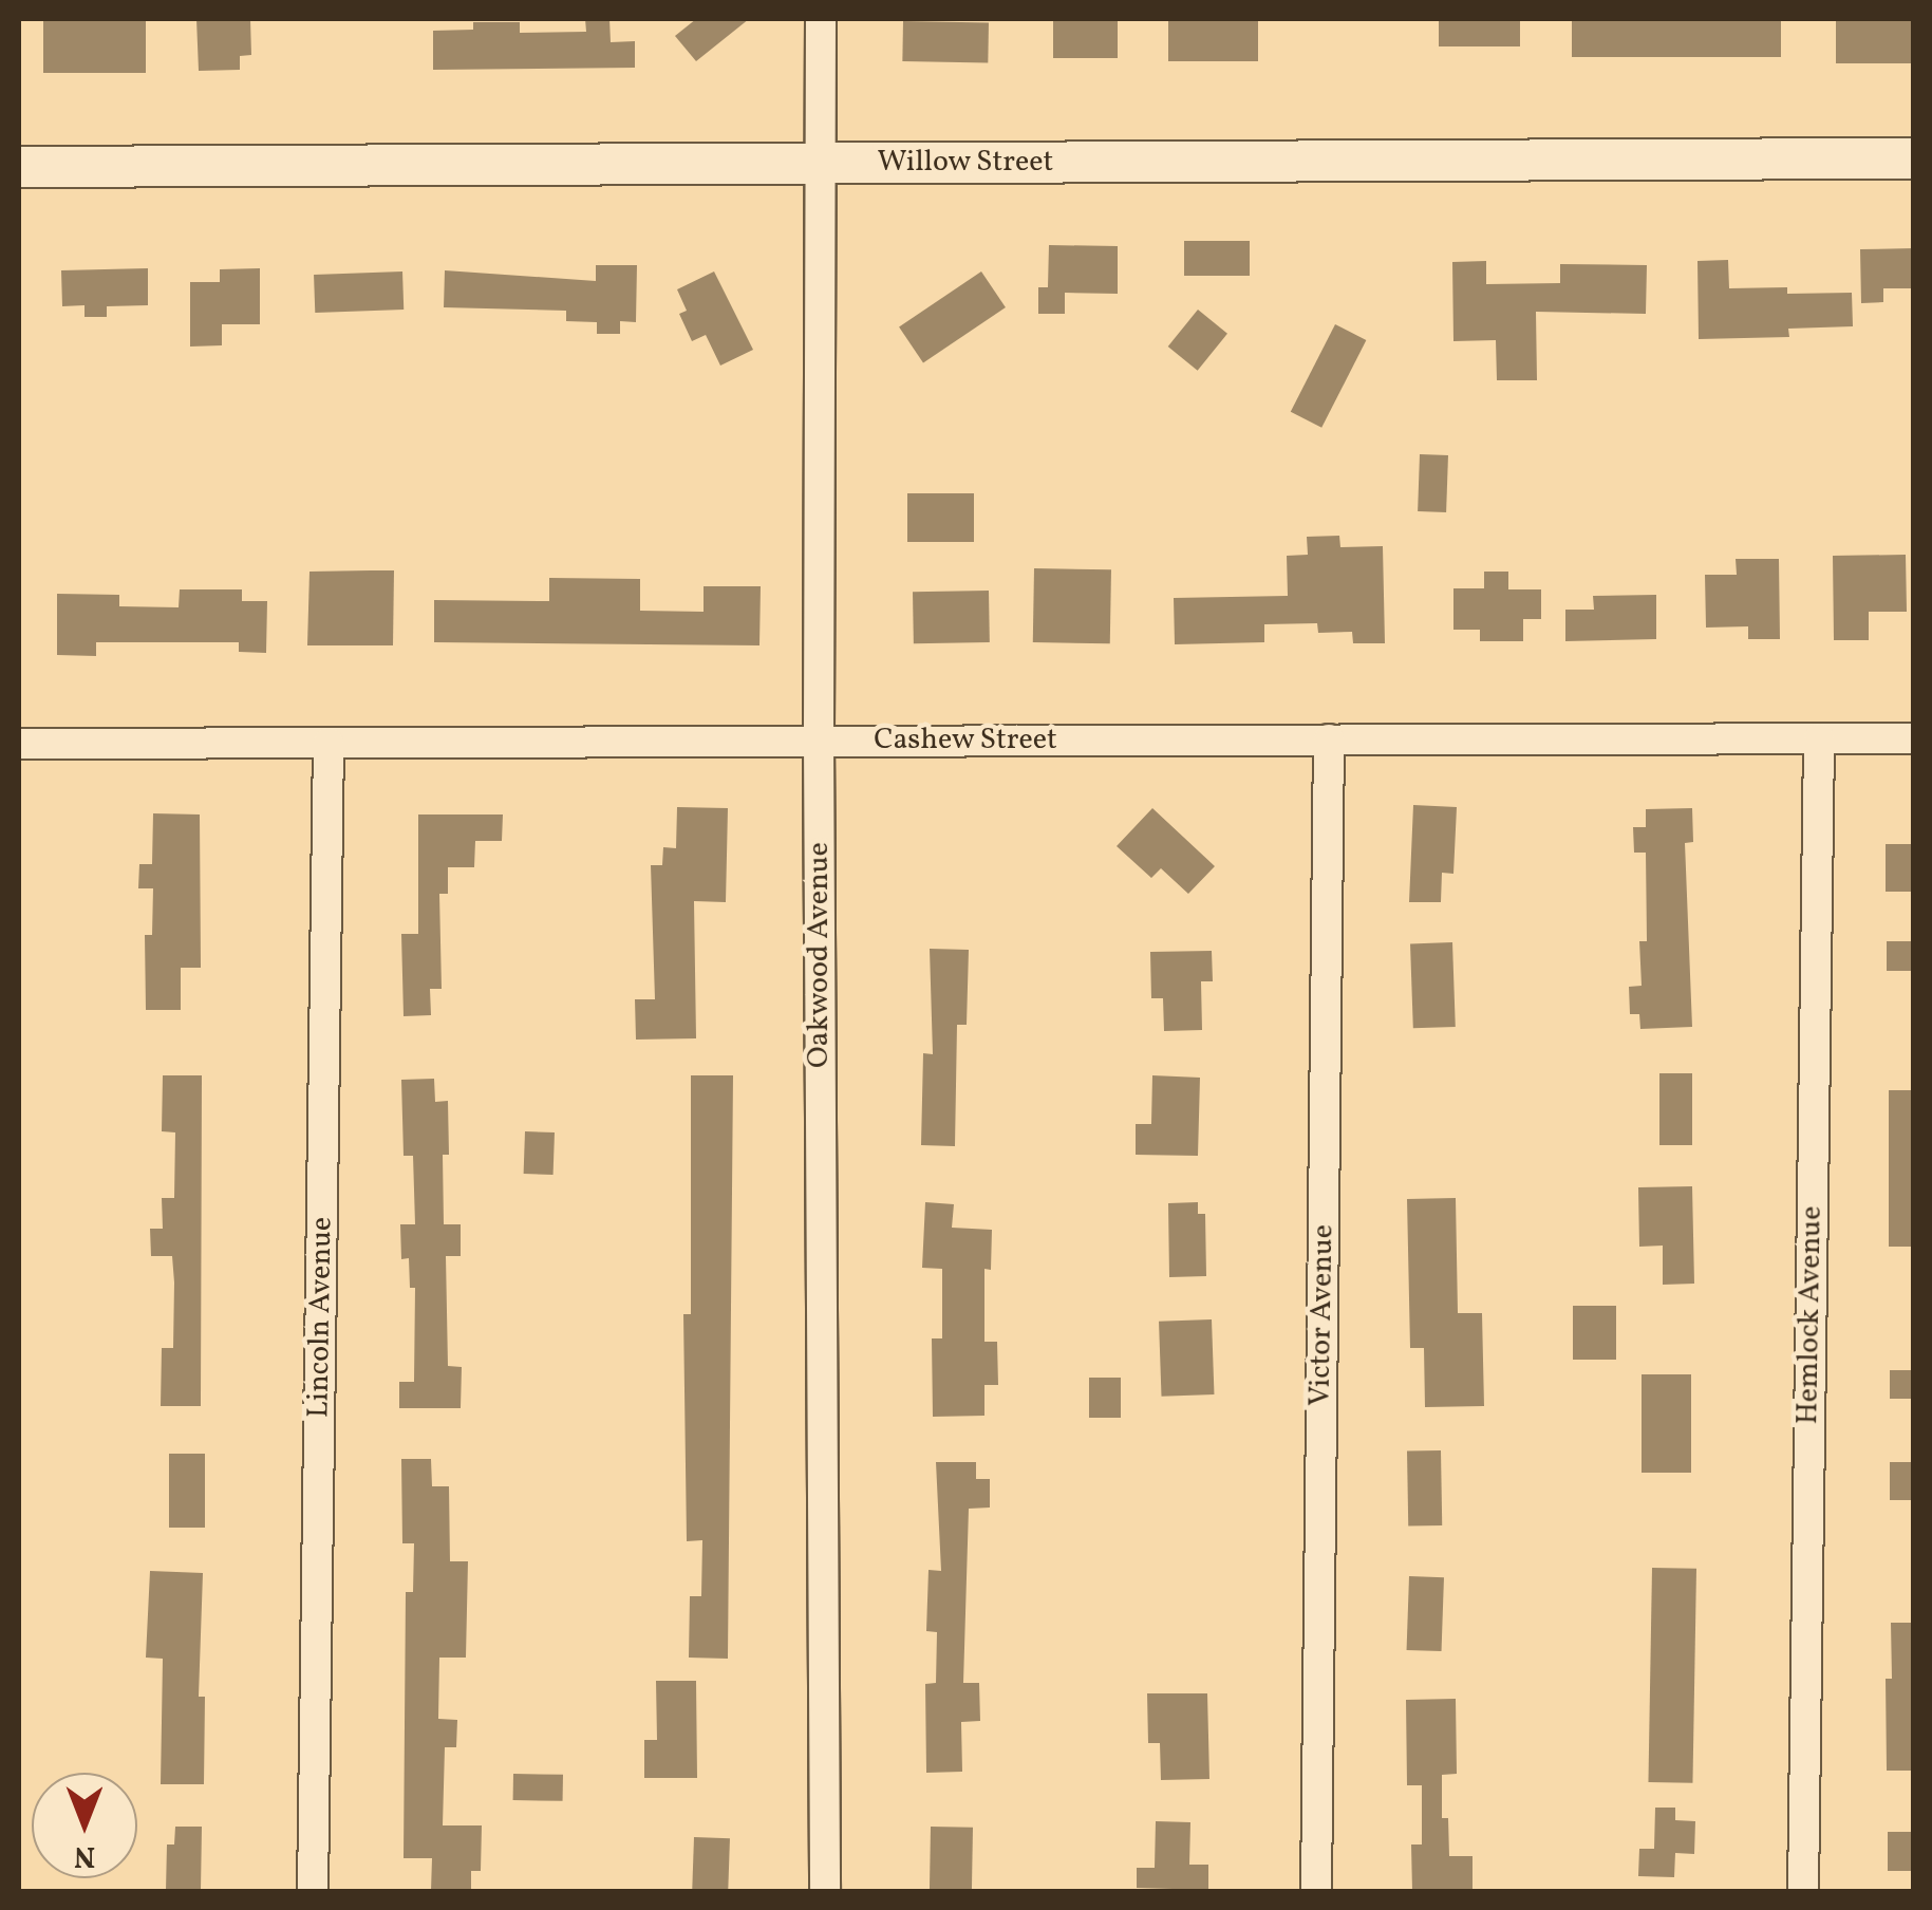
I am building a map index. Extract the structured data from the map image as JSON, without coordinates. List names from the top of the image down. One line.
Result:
{"streets":{"street":["Willow Street","Cashew Street","Oakwood Avenue","Victor Avenue","Hemlock Avenue","Lincoln Avenue"]},"crossings":[["Willow Street","Oakwood Avenue"],["Cashew Street","Oakwood Avenue"],["Cashew Street","Victor Avenue"],["Cashew Street","Hemlock Avenue"],["Cashew Street","Lincoln Avenue"]],"north":"bottom"}
